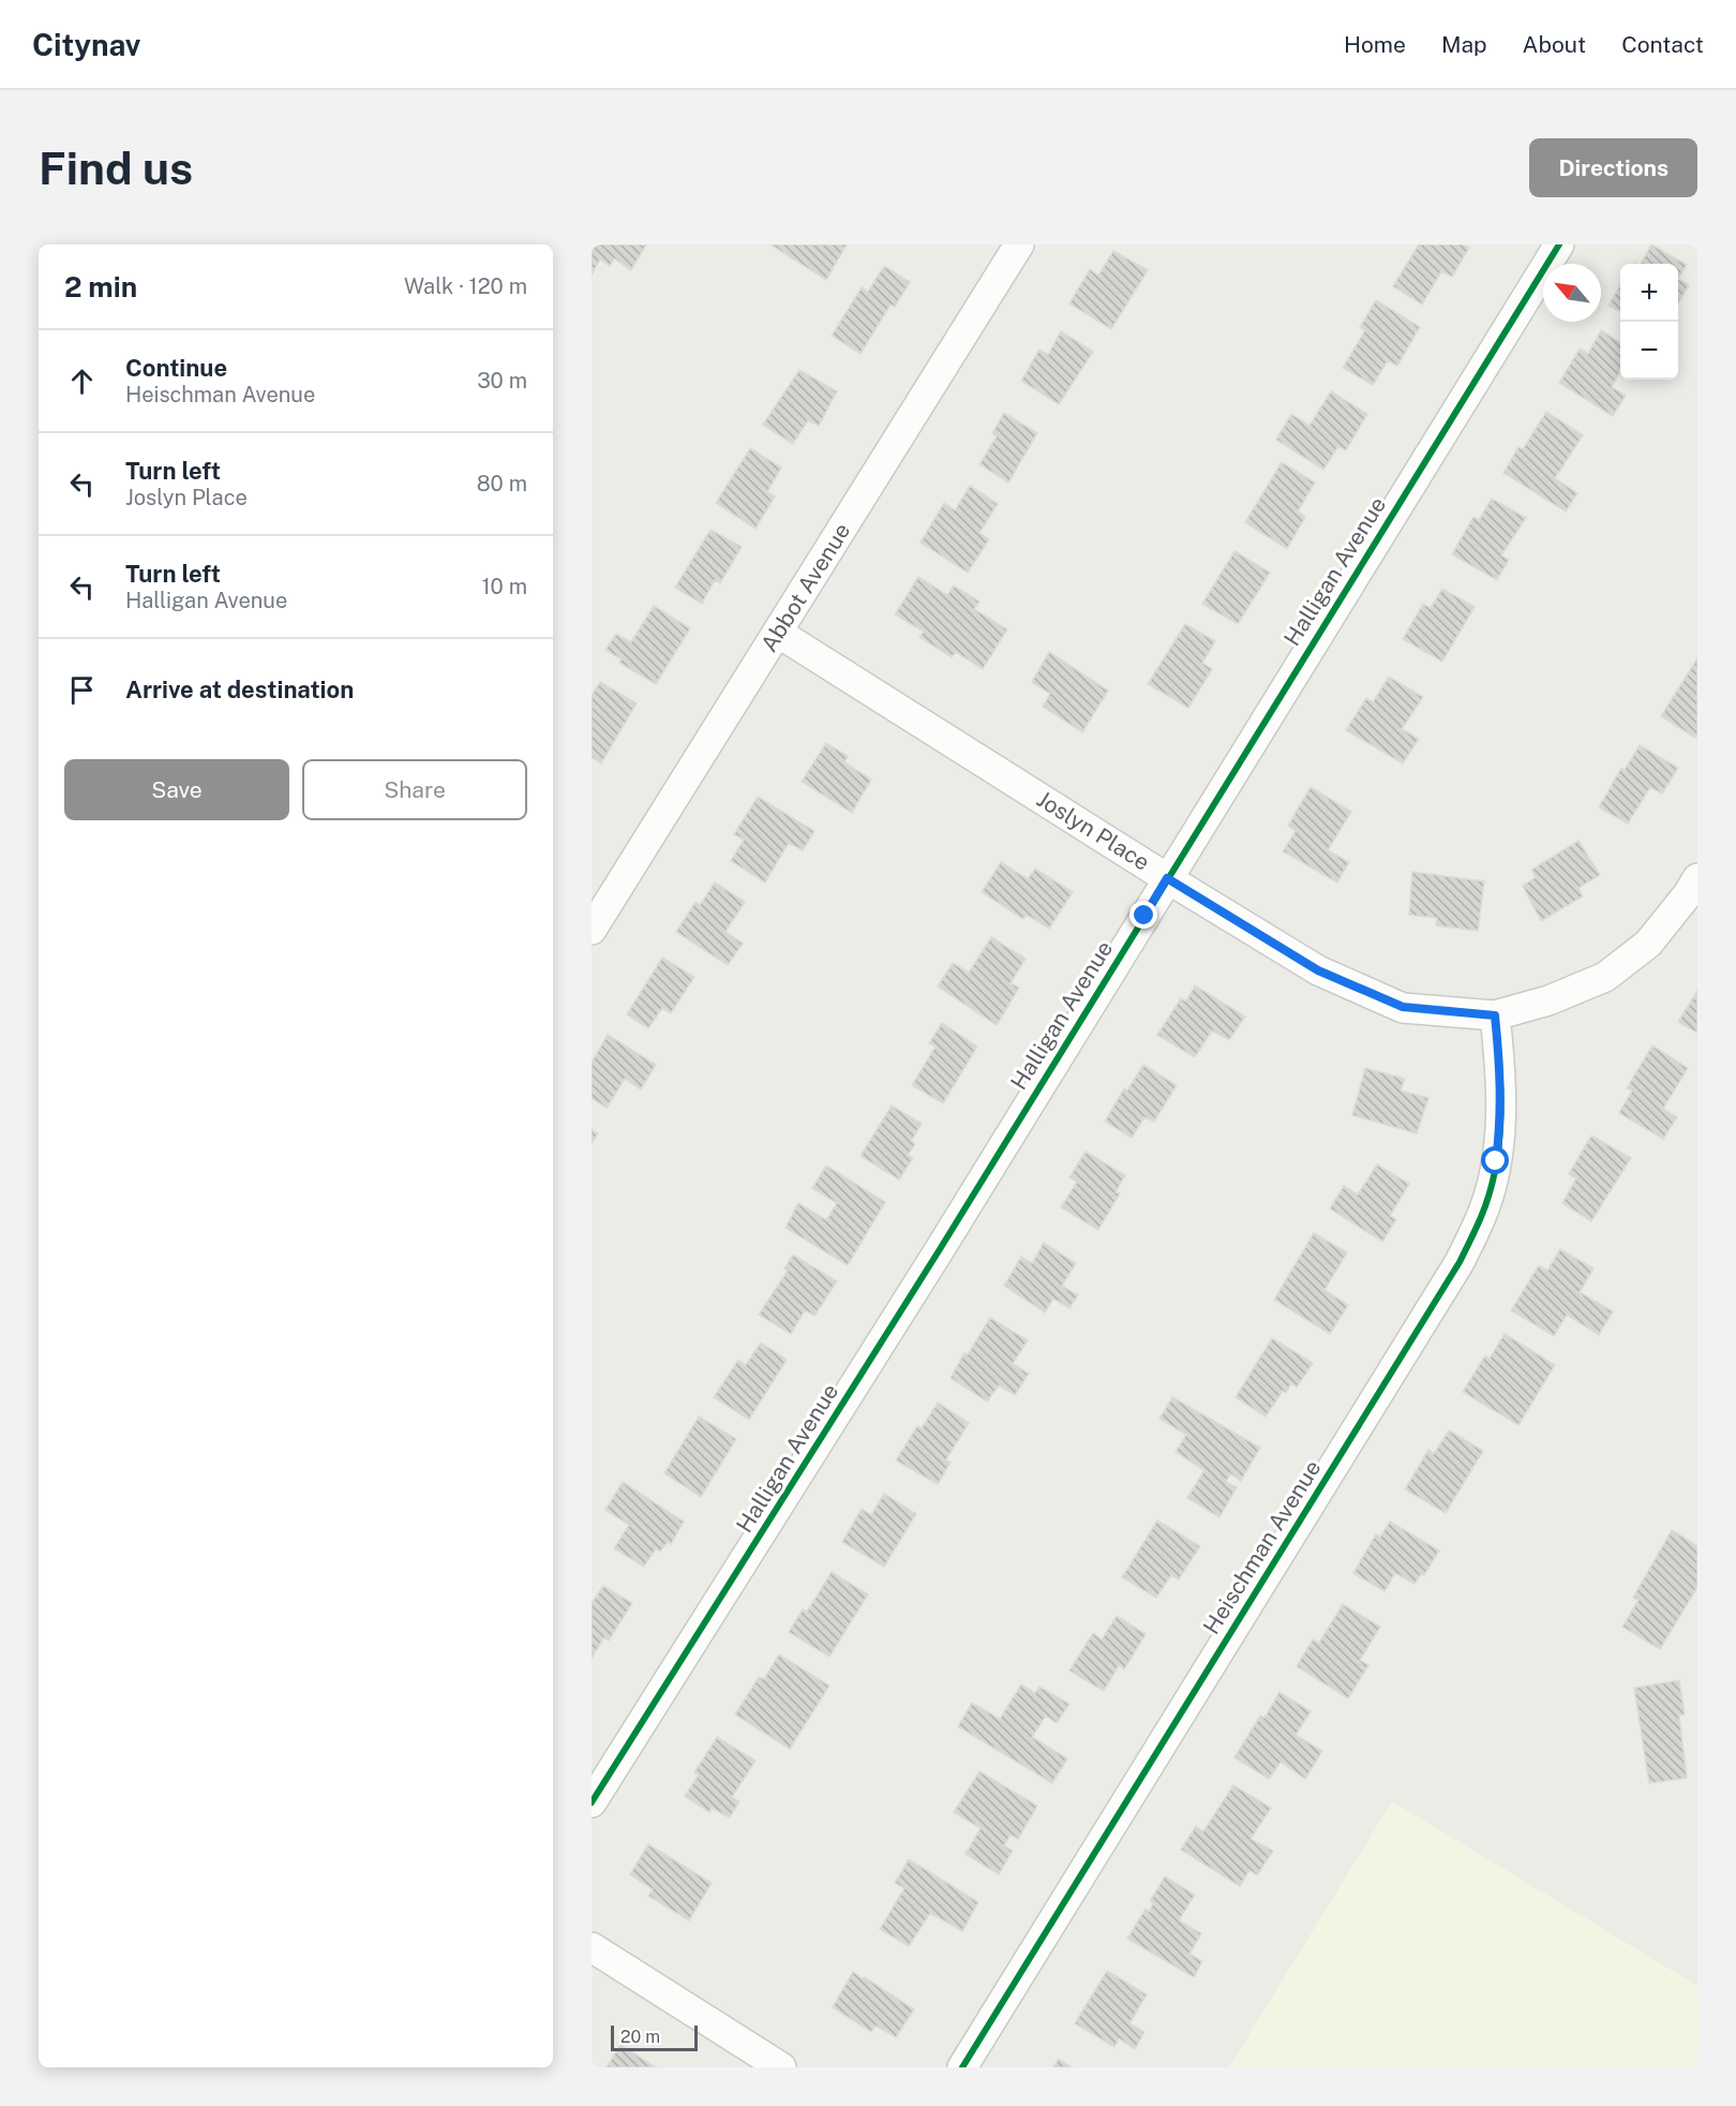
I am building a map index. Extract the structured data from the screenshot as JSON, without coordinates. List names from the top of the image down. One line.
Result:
{"streets":{"street":["Halligan Avenue","Abbot Avenue","Joslyn Place","Heischman Avenue"]},"crossings":[["Halligan Avenue","Joslyn Place"],["Abbot Avenue","Joslyn Place"],["Joslyn Place","Heischman Avenue"]],"scale_bar":"20 m","north":"top left","page":{"header":"Citynav","nav":["Home","Map","About","Contact"],"buttons":["Directions",["Save","Share"]],"title":"Find us","heading":["2 min","Walk · 120 m"],"map_buttons":["+","−"],"list":[["Continue","Heischman Avenue","30 m"],["Turn left","Joslyn Place","80 m"],["Turn left","Halligan Avenue","10 m"],"Arrive at destination"],"scale":"20 m"}}
